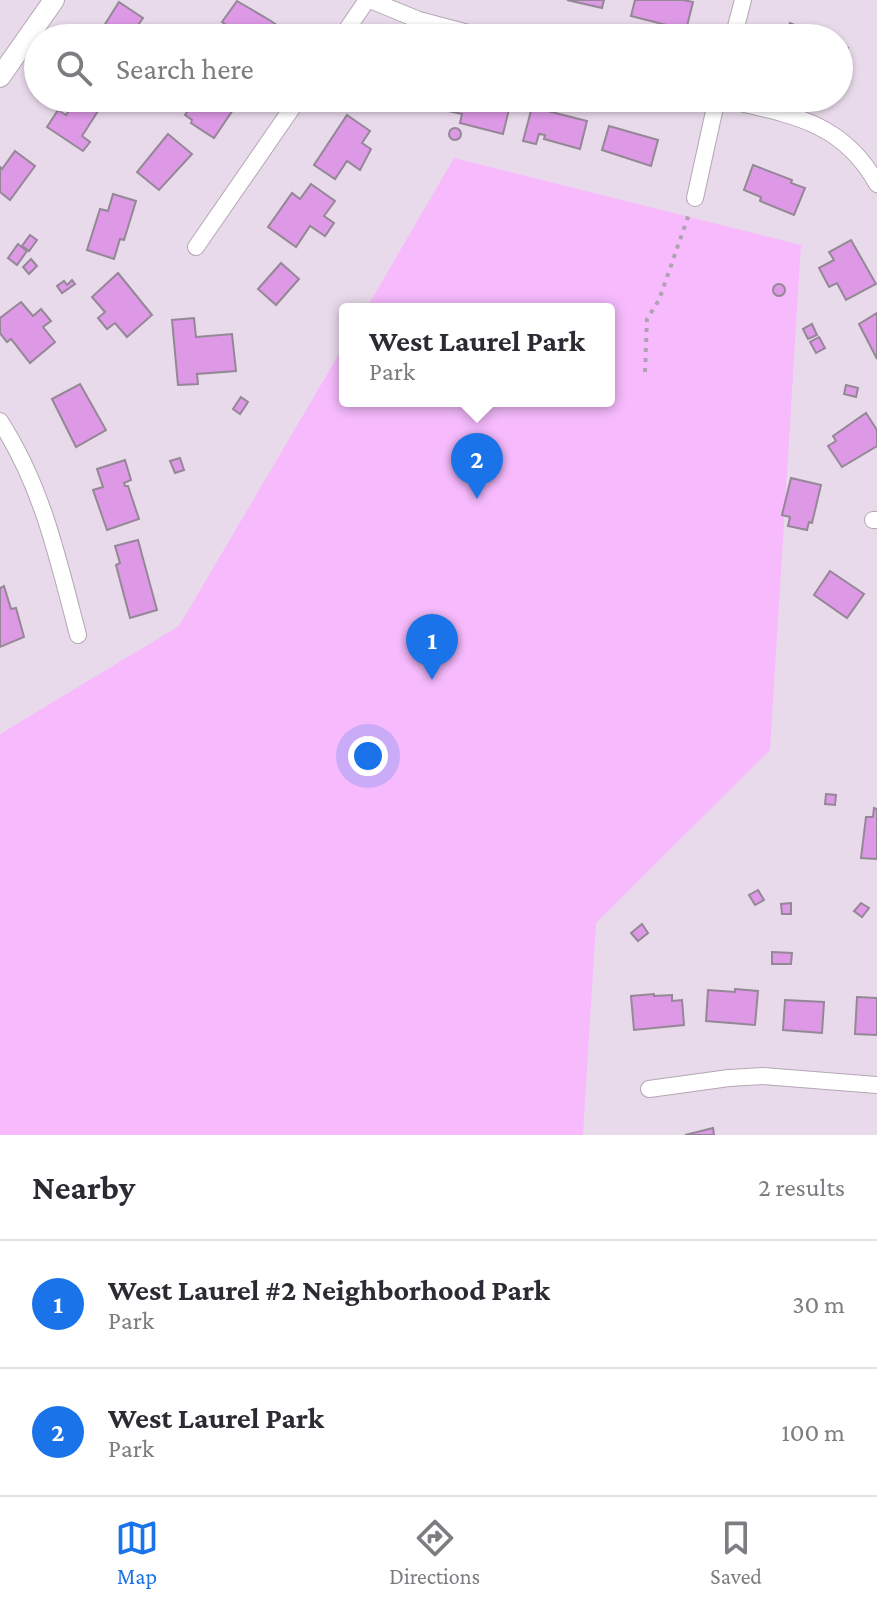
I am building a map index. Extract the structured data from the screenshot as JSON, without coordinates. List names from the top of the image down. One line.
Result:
{"page":{"search":"Search here","popup":["West Laurel Park","Park"],"pins":["2","1"],"heading":["Nearby","2 results"],"list":[{"mark":"1","name":"West Laurel #2 Neighborhood Park","note":"Park","value":"30 m"},{"mark":"2","name":"West Laurel Park","note":"Park","value":"100 m"}],"nav":["Map","Directions","Saved"]}}
